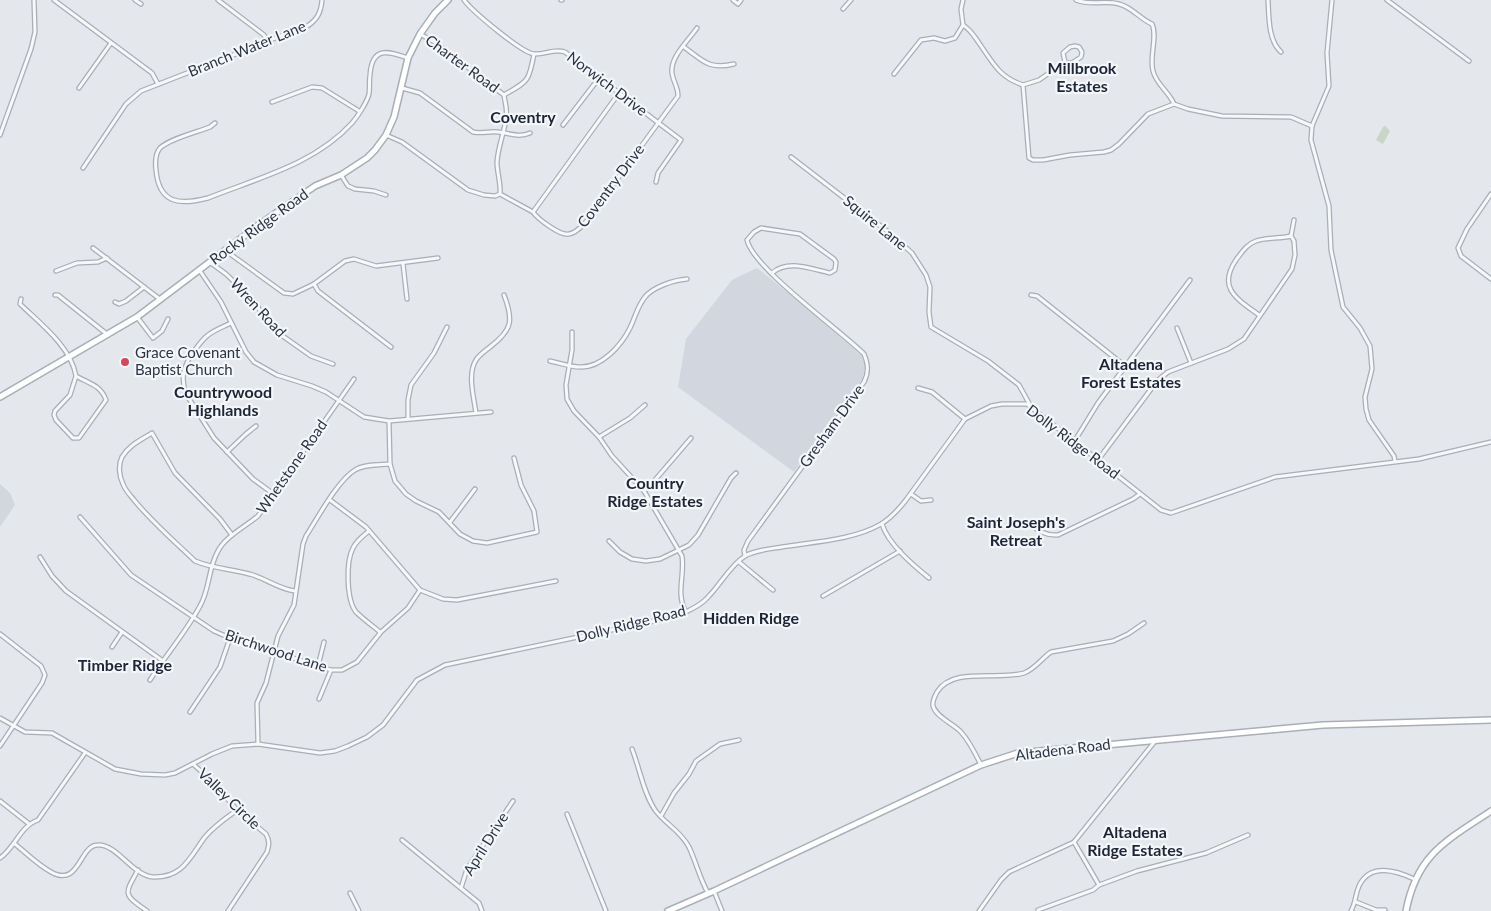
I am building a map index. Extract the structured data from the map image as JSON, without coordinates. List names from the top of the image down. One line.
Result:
{"streets":{"street":["Branch Water Lane","Charter Road","Norwich Drive","Coventry Drive","Squire Lane","Rocky Ridge Road","Wren Road","Gresham Drive","Dolly Ridge Road","Whetstone Road","Birchwood Lane","Altadena Road","Valley Circle","April Drive"]},"crossings":[["Charter Road","Rocky Ridge Road"],["Norwich Drive","Coventry Drive"],["Coventry Drive","Rocky Ridge Road"],["Squire Lane","Dolly Ridge Road"],["Rocky Ridge Road","Wren Road"],["Gresham Drive","Dolly Ridge Road"],["Dolly Ridge Road","Valley Circle"],["Whetstone Road","Birchwood Lane"]],"districts":["Millbrook Estates","Coventry","Altadena Forest Estates","Countrywood Highlands","Country Ridge Estates","Saint Joseph's Retreat","Hidden Ridge","Timber Ridge","Altadena Ridge Estates"],"places":["Grace Covenant Baptist Church"]}
